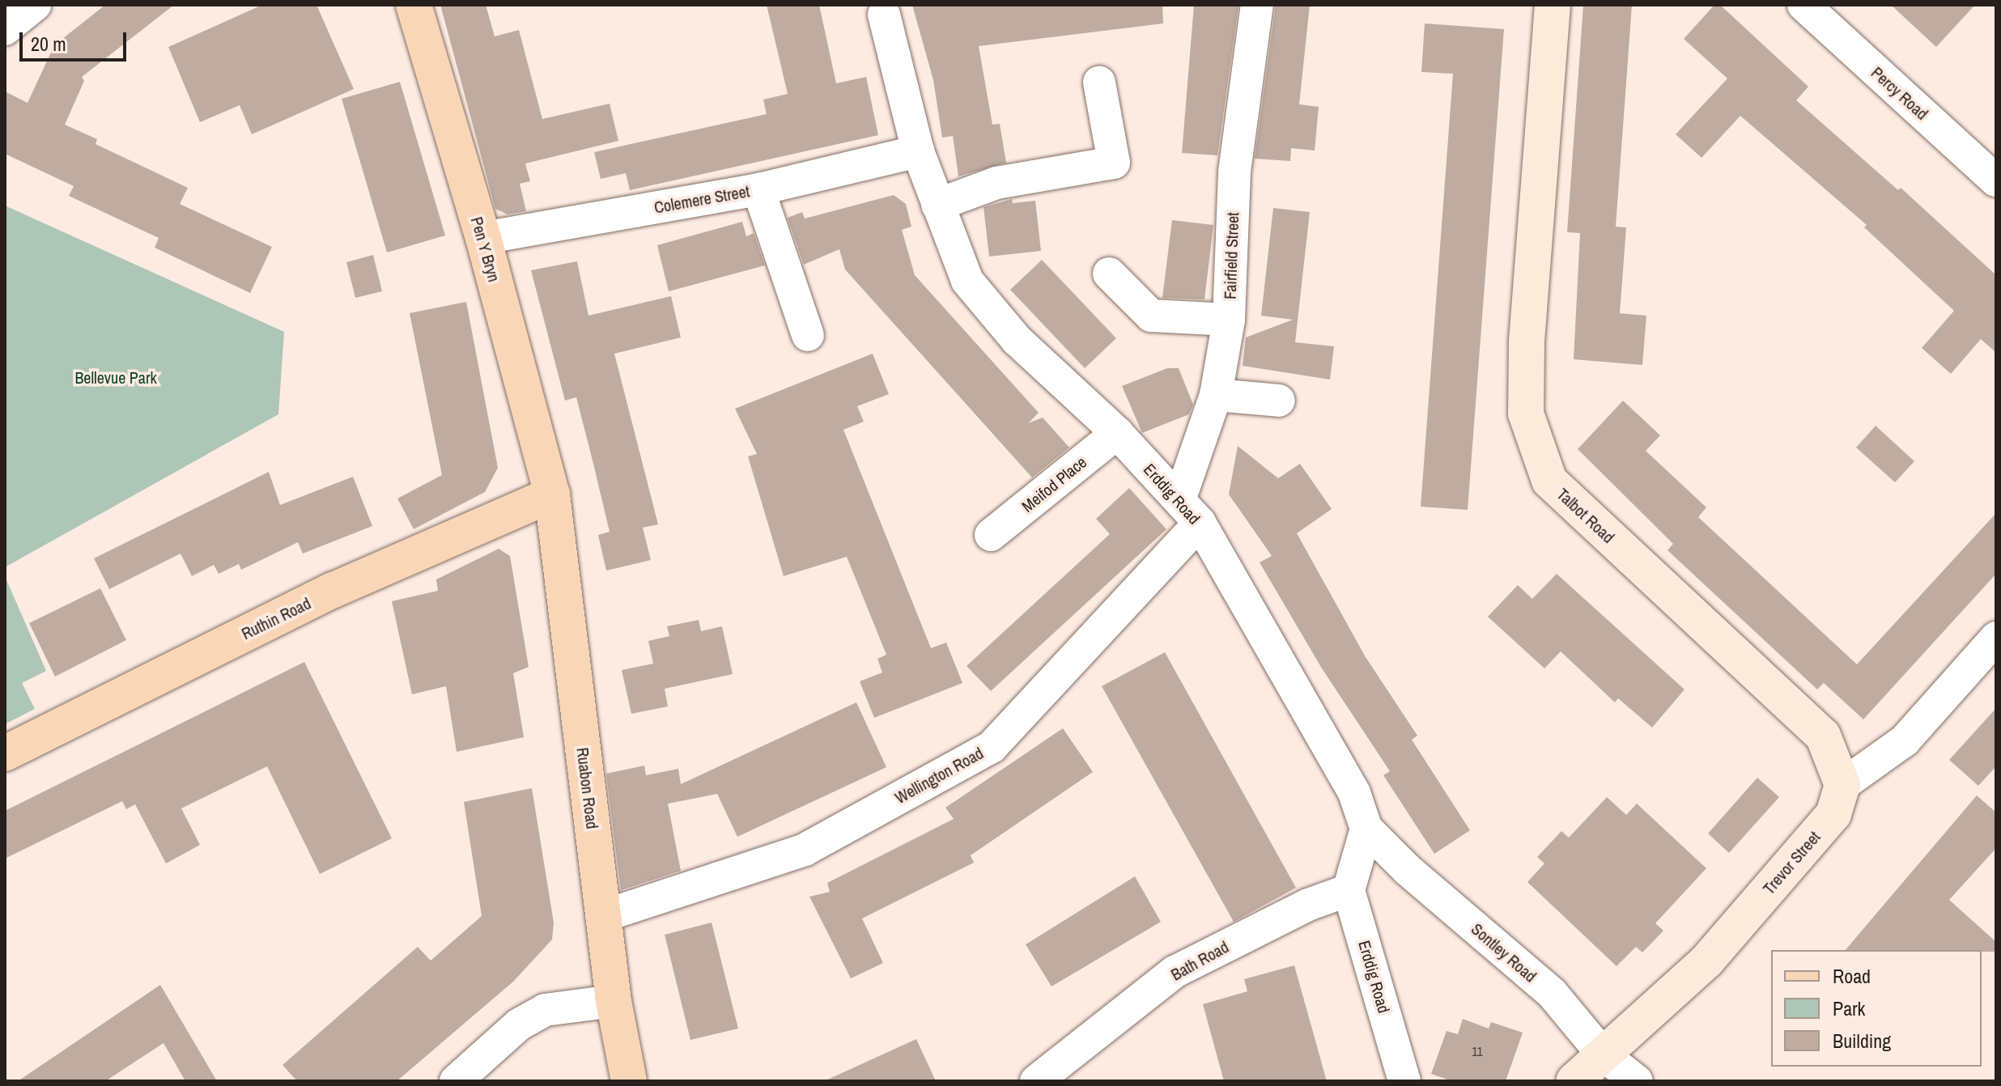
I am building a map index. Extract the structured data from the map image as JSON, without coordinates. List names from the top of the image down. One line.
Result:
{"streets":{"main road":["Pen Y Bryn","Talbot Road","Ruthin Road","Ruabon Road","Trevor Street"],"street":["Percy Road","Colemere Street","Fairfield Street","Meifod Place","Erddig Road","Wellington Road","Sontley Road","Bath Road"]},"crossings":[["Colemere Street","Pen Y Bryn"],["Colemere Street","Erddig Road"],["Pen Y Bryn","Ruthin Road"],["Pen Y Bryn","Ruabon Road"],["Fairfield Street","Erddig Road"],["Fairfield Street","Wellington Road"],["Meifod Place","Erddig Road"],["Erddig Road","Wellington Road"],["Erddig Road","Sontley Road"],["Erddig Road","Bath Road"],["Talbot Road","Trevor Street"],["Ruthin Road","Ruabon Road"],["Wellington Road","Ruabon Road"],["Trevor Street","Sontley Road"]],"parks":["Bellevue Park"],"house_numbers":["11"],"legend":["Road","Park","Building"],"scale_bar":"20 m"}
